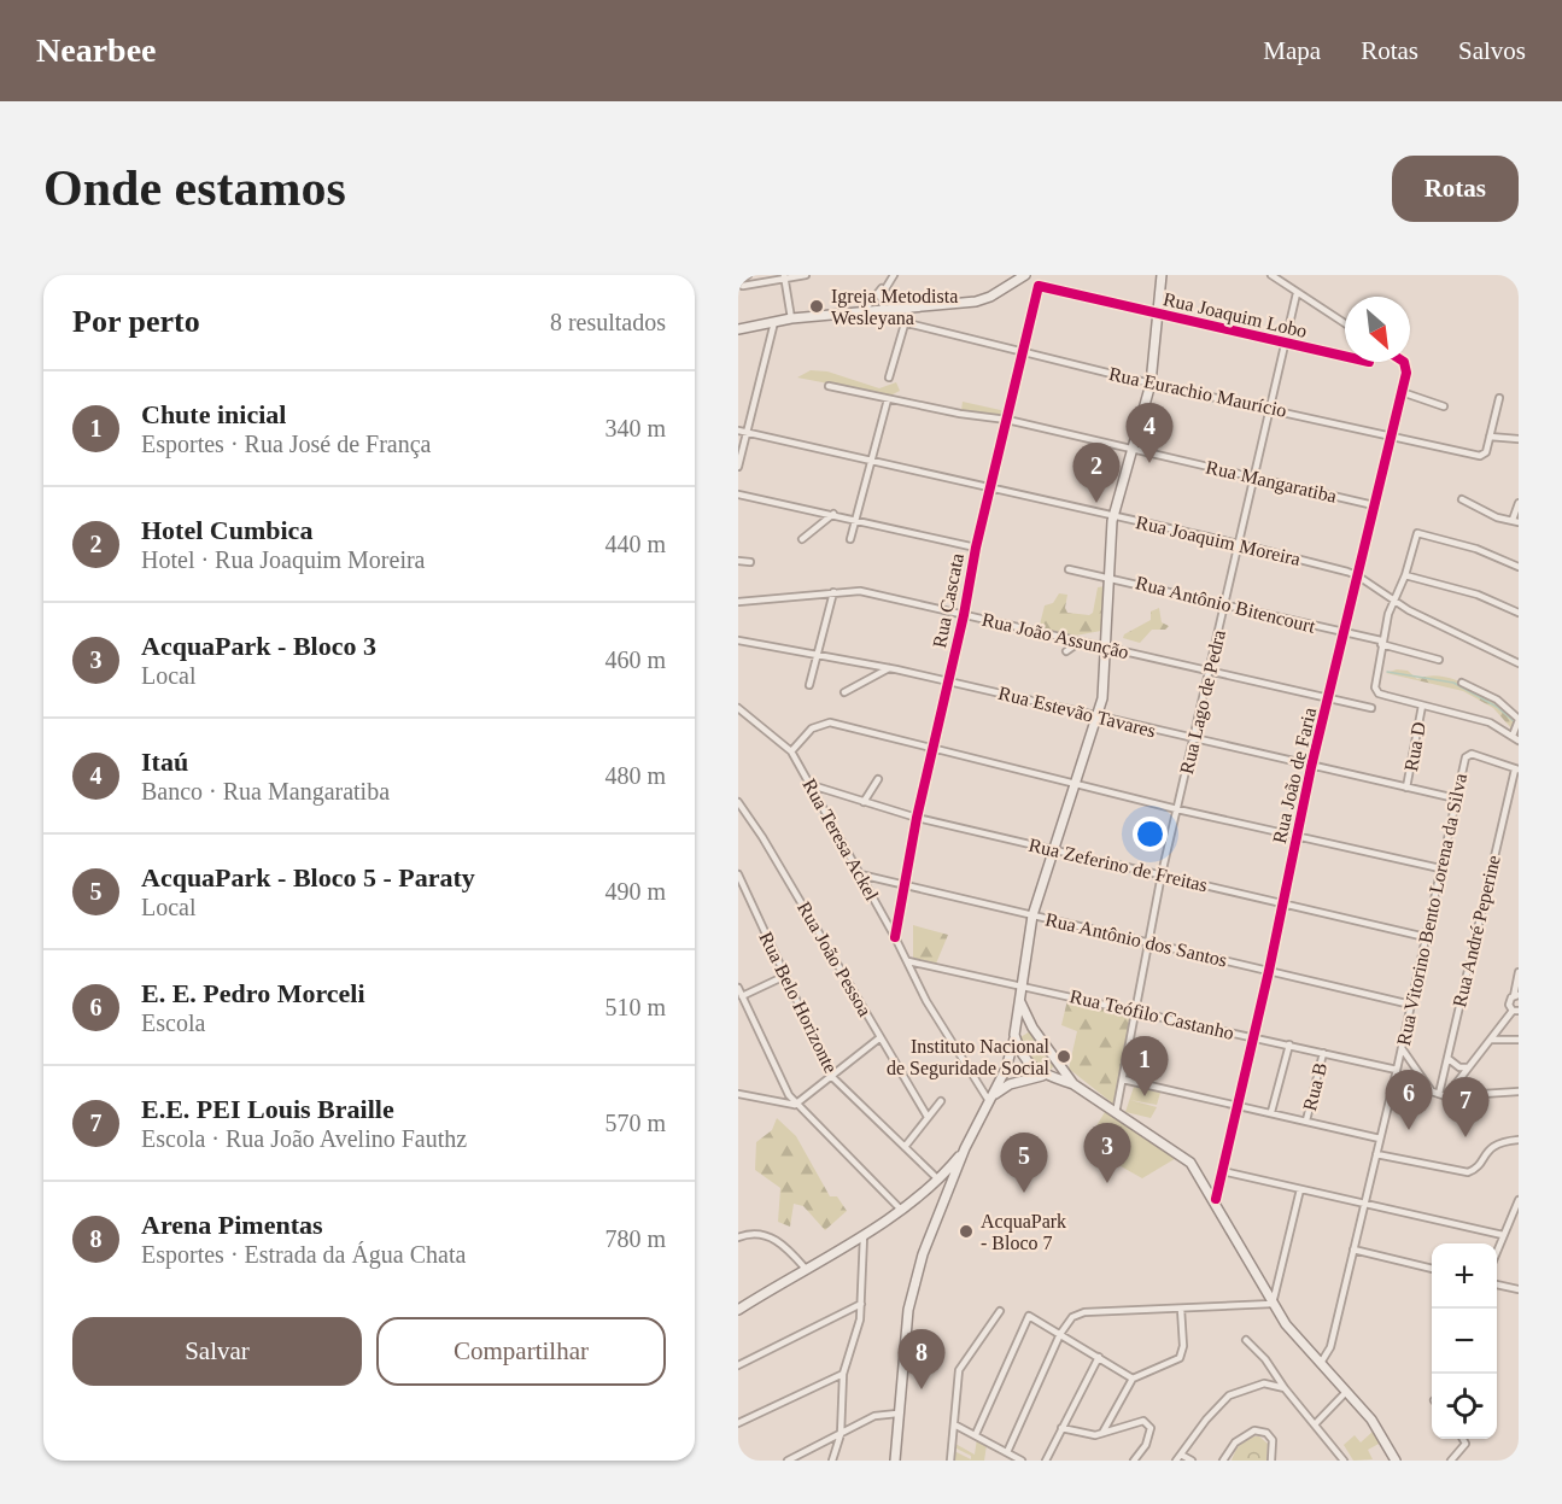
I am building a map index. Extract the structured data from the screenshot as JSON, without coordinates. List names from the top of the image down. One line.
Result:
{"streets":{"street":["Rua Joaquim Lobo","Rua Eurachio Maurício","Rua Mangaratiba","Rua Joaquim Moreira","Rua Cascata","Rua Antônio Bitencourt","Rua João Assunção","Rua Lago de Pedra","Rua Estevão Tavares","Rua D","Rua João de Faria","Rua Teresa Ackel","Rua Zeferino de Freitas","Rua Vitorino Bento Lorena da Silva","Rua André Peperine","Rua Antônio dos Santos","Rua João Pessoa","Rua Belo Horizonte","Rua Teófilo Castanho","Rua B"]},"crossings":[["Rua Joaquim Lobo","Rua Cascata"],["Rua Joaquim Lobo","Rua Lago de Pedra"],["Rua Eurachio Maurício","Rua Cascata"],["Rua Eurachio Maurício","Rua Lago de Pedra"],["Rua Eurachio Maurício","Rua João de Faria"],["Rua Mangaratiba","Rua Cascata"],["Rua Mangaratiba","Rua Lago de Pedra"],["Rua Mangaratiba","Rua João de Faria"],["Rua Joaquim Moreira","Rua Cascata"],["Rua Joaquim Moreira","Rua Lago de Pedra"],["Rua Joaquim Moreira","Rua João de Faria"],["Rua Cascata","Rua João Assunção"],["Rua Cascata","Rua Estevão Tavares"],["Rua Cascata","Rua Teresa Ackel"],["Rua Cascata","Rua Zeferino de Freitas"],["Rua Cascata","Rua Antônio dos Santos"],["Rua Antônio Bitencourt","Rua Lago de Pedra"],["Rua Antônio Bitencourt","Rua João de Faria"],["Rua João Assunção","Rua Lago de Pedra"],["Rua João Assunção","Rua João de Faria"],["Rua Lago de Pedra","Rua Estevão Tavares"],["Rua Lago de Pedra","Rua Zeferino de Freitas"],["Rua Lago de Pedra","Rua Antônio dos Santos"],["Rua Lago de Pedra","Rua Teófilo Castanho"],["Rua Estevão Tavares","Rua D"],["Rua Estevão Tavares","Rua João de Faria"],["Rua Estevão Tavares","Rua Vitorino Bento Lorena da Silva"],["Rua João de Faria","Rua Zeferino de Freitas"],["Rua João de Faria","Rua Antônio dos Santos"],["Rua João de Faria","Rua Teófilo Castanho"],["Rua Teresa Ackel","Rua Zeferino de Freitas"],["Rua Teresa Ackel","Rua Antônio dos Santos"],["Rua Teresa Ackel","Rua Teófilo Castanho"],["Rua Zeferino de Freitas","Rua Vitorino Bento Lorena da Silva"],["Rua Vitorino Bento Lorena da Silva","Rua André Peperine"],["Rua Vitorino Bento Lorena da Silva","Rua Antônio dos Santos"],["Rua Vitorino Bento Lorena da Silva","Rua Teófilo Castanho"],["Rua Teófilo Castanho","Rua B"]],"places":["Igreja Metodista Wesleyana","Instituto Nacional de Seguridade Social","AcquaPark - Bloco 7"],"north":"bottom right","page":{"header":"Nearbee","nav":["Mapa","Rotas","Salvos"],"buttons":["Rotas",["Salvar","Compartilhar"]],"title":"Onde estamos","heading":["Por perto","8 resultados"],"list":[{"mark":"1","name":"Chute inicial","note":"Esportes · Rua José de França","value":"340 m"},{"mark":"2","name":"Hotel Cumbica","note":"Hotel · Rua Joaquim Moreira","value":"440 m"},{"mark":"3","name":"AcquaPark - Bloco 3","note":"Local","value":"460 m"},{"mark":"4","name":"Itaú","note":"Banco · Rua Mangaratiba","value":"480 m"},{"mark":"5","name":"AcquaPark - Bloco 5 - Paraty","note":"Local","value":"490 m"},{"mark":"6","name":"E. E. Pedro Morceli","note":"Escola","value":"510 m"},{"mark":"7","name":"E.E. PEI Louis Braille","note":"Escola · Rua João Avelino Fauthz","value":"570 m"},{"mark":"8","name":"Arena Pimentas","note":"Esportes · Estrada da Água Chata","value":"780 m"}],"pins":["4","2","1","6","7","3","5","8"],"map_buttons":["+","−"]}}
